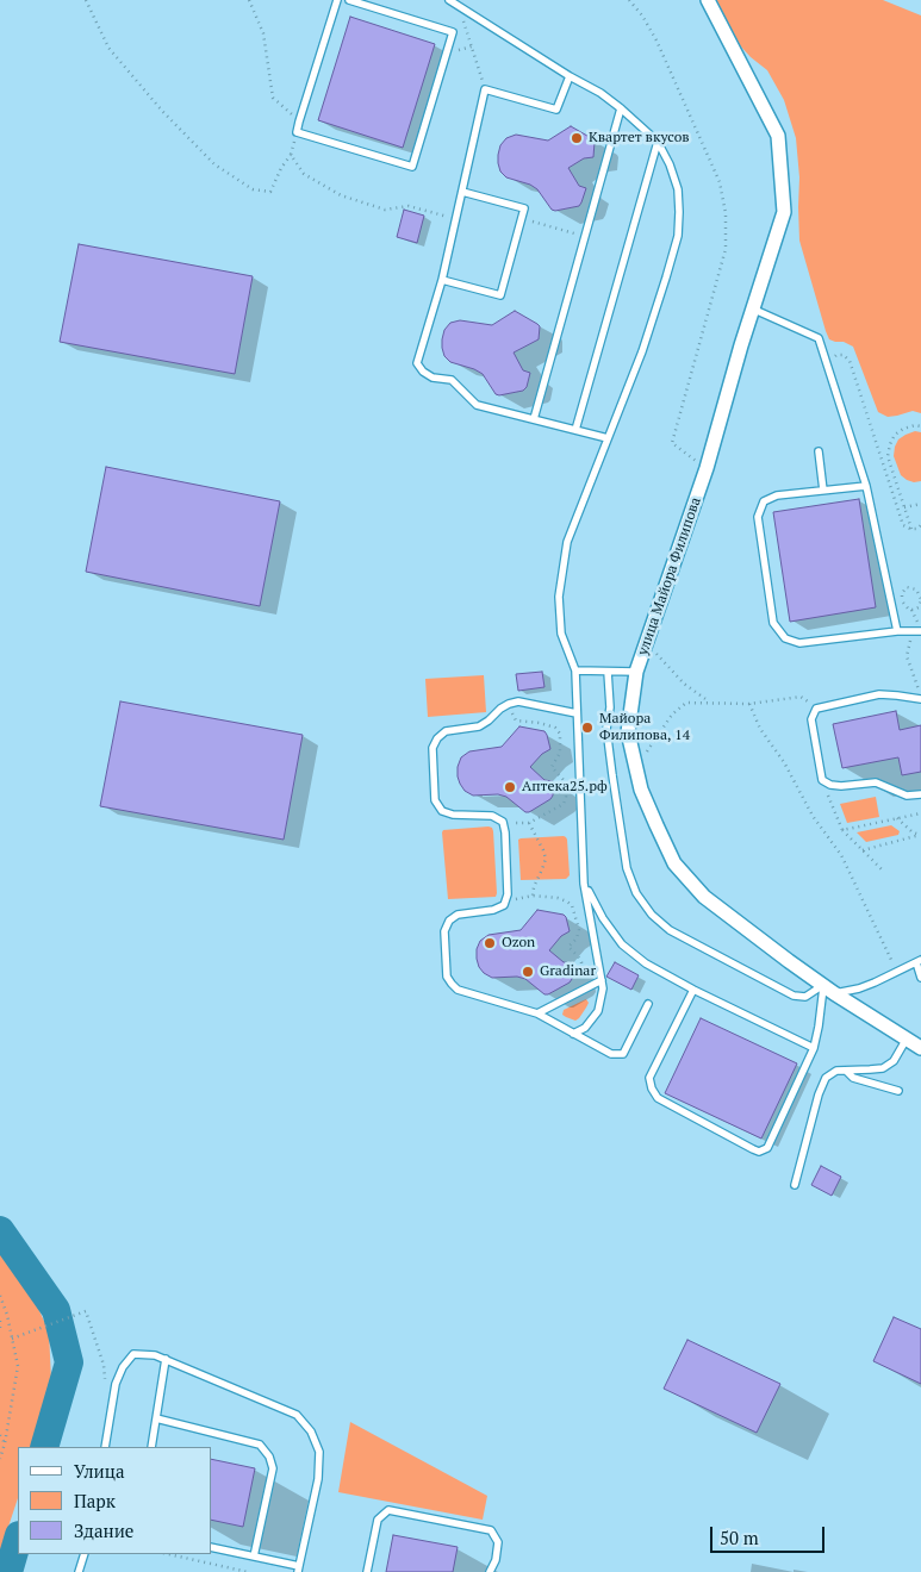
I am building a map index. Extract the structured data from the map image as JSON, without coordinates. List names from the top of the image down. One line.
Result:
{"streets":{"street":["улица Майора Филипова"]},"places":["Квартет вкусов","Майора Филипова, 14","Аптека25.рф","Ozon","Gradinar"],"legend":["Улица","Парк","Здание"],"scale_bar":"50 m"}
